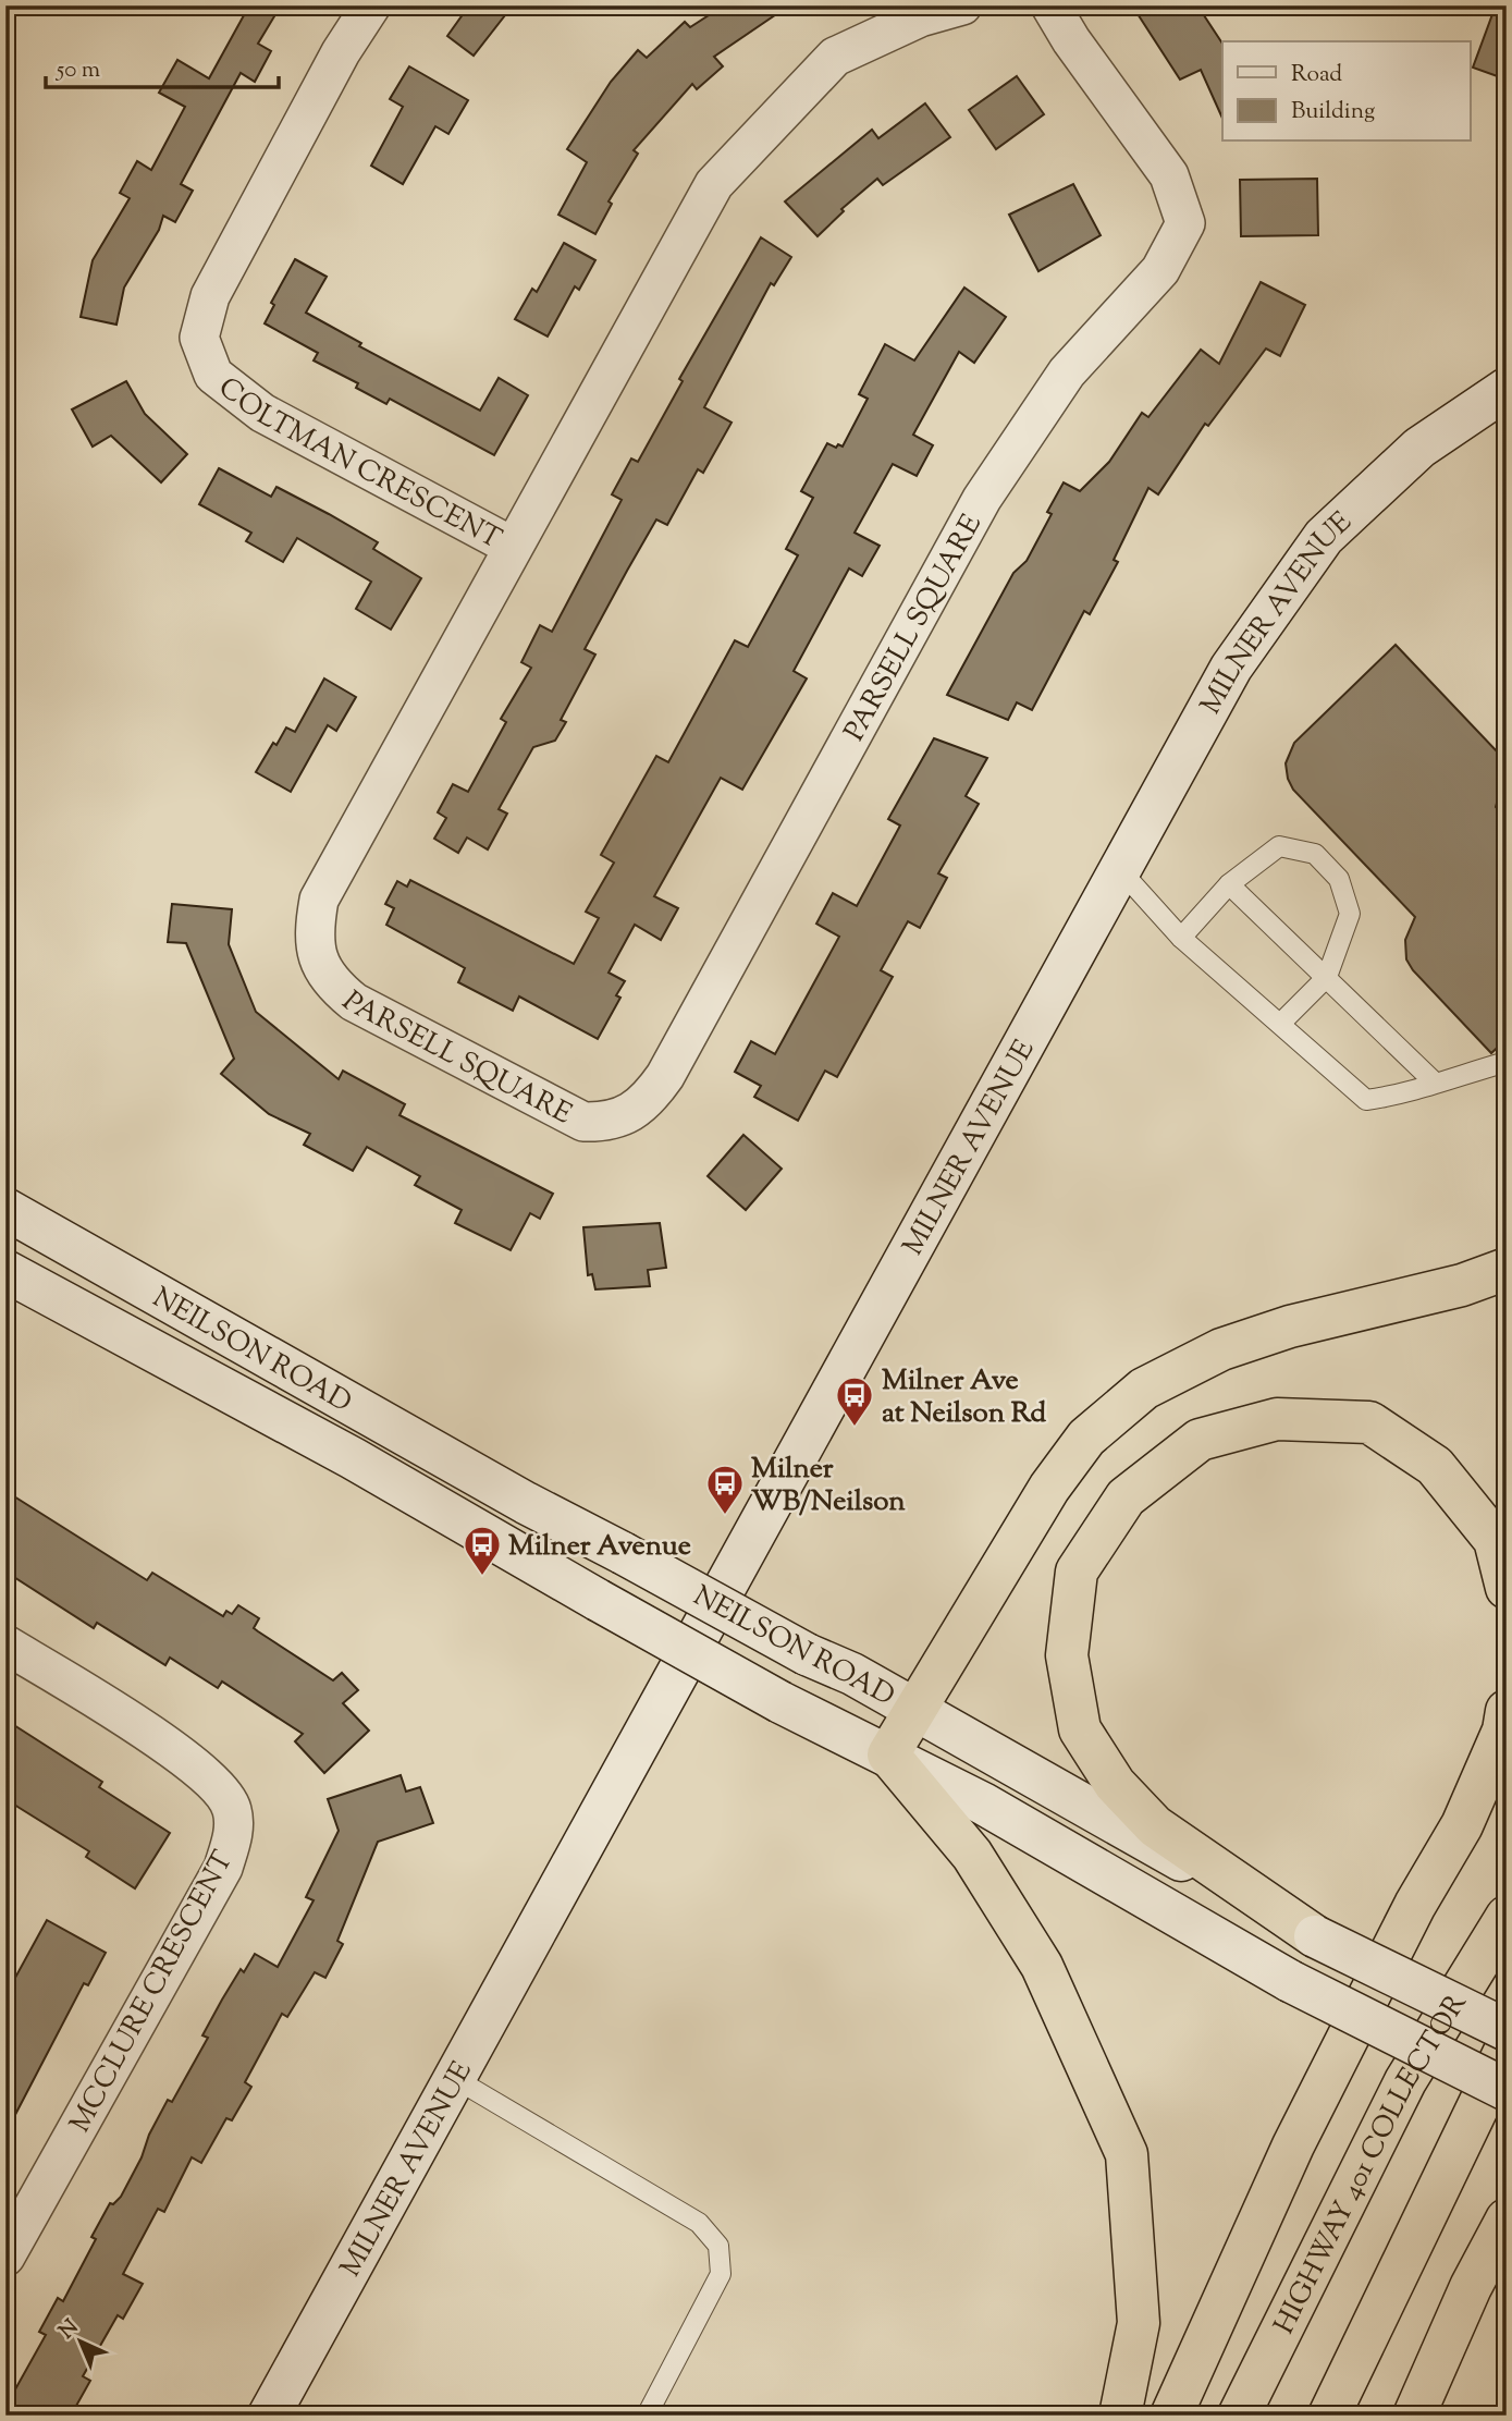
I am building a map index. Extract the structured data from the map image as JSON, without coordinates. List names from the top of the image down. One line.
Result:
{"streets":{"highway":["HIGHWAY 401 COLLECTOR"],"main road":["MILNER AVENUE","NEILSON ROAD"],"street":["COLTMAN CRESCENT","PARSELL SQUARE","MCCLURE CRESCENT"]},"crossings":[["COLTMAN CRESCENT","PARSELL SQUARE"]],"places":{"bus stop":["Milner Ave at Neilson Rd","Milner WB/Neilson","Milner Avenue"]},"legend":["Road","Building"],"scale_bar":"50 m","north":"top left"}
